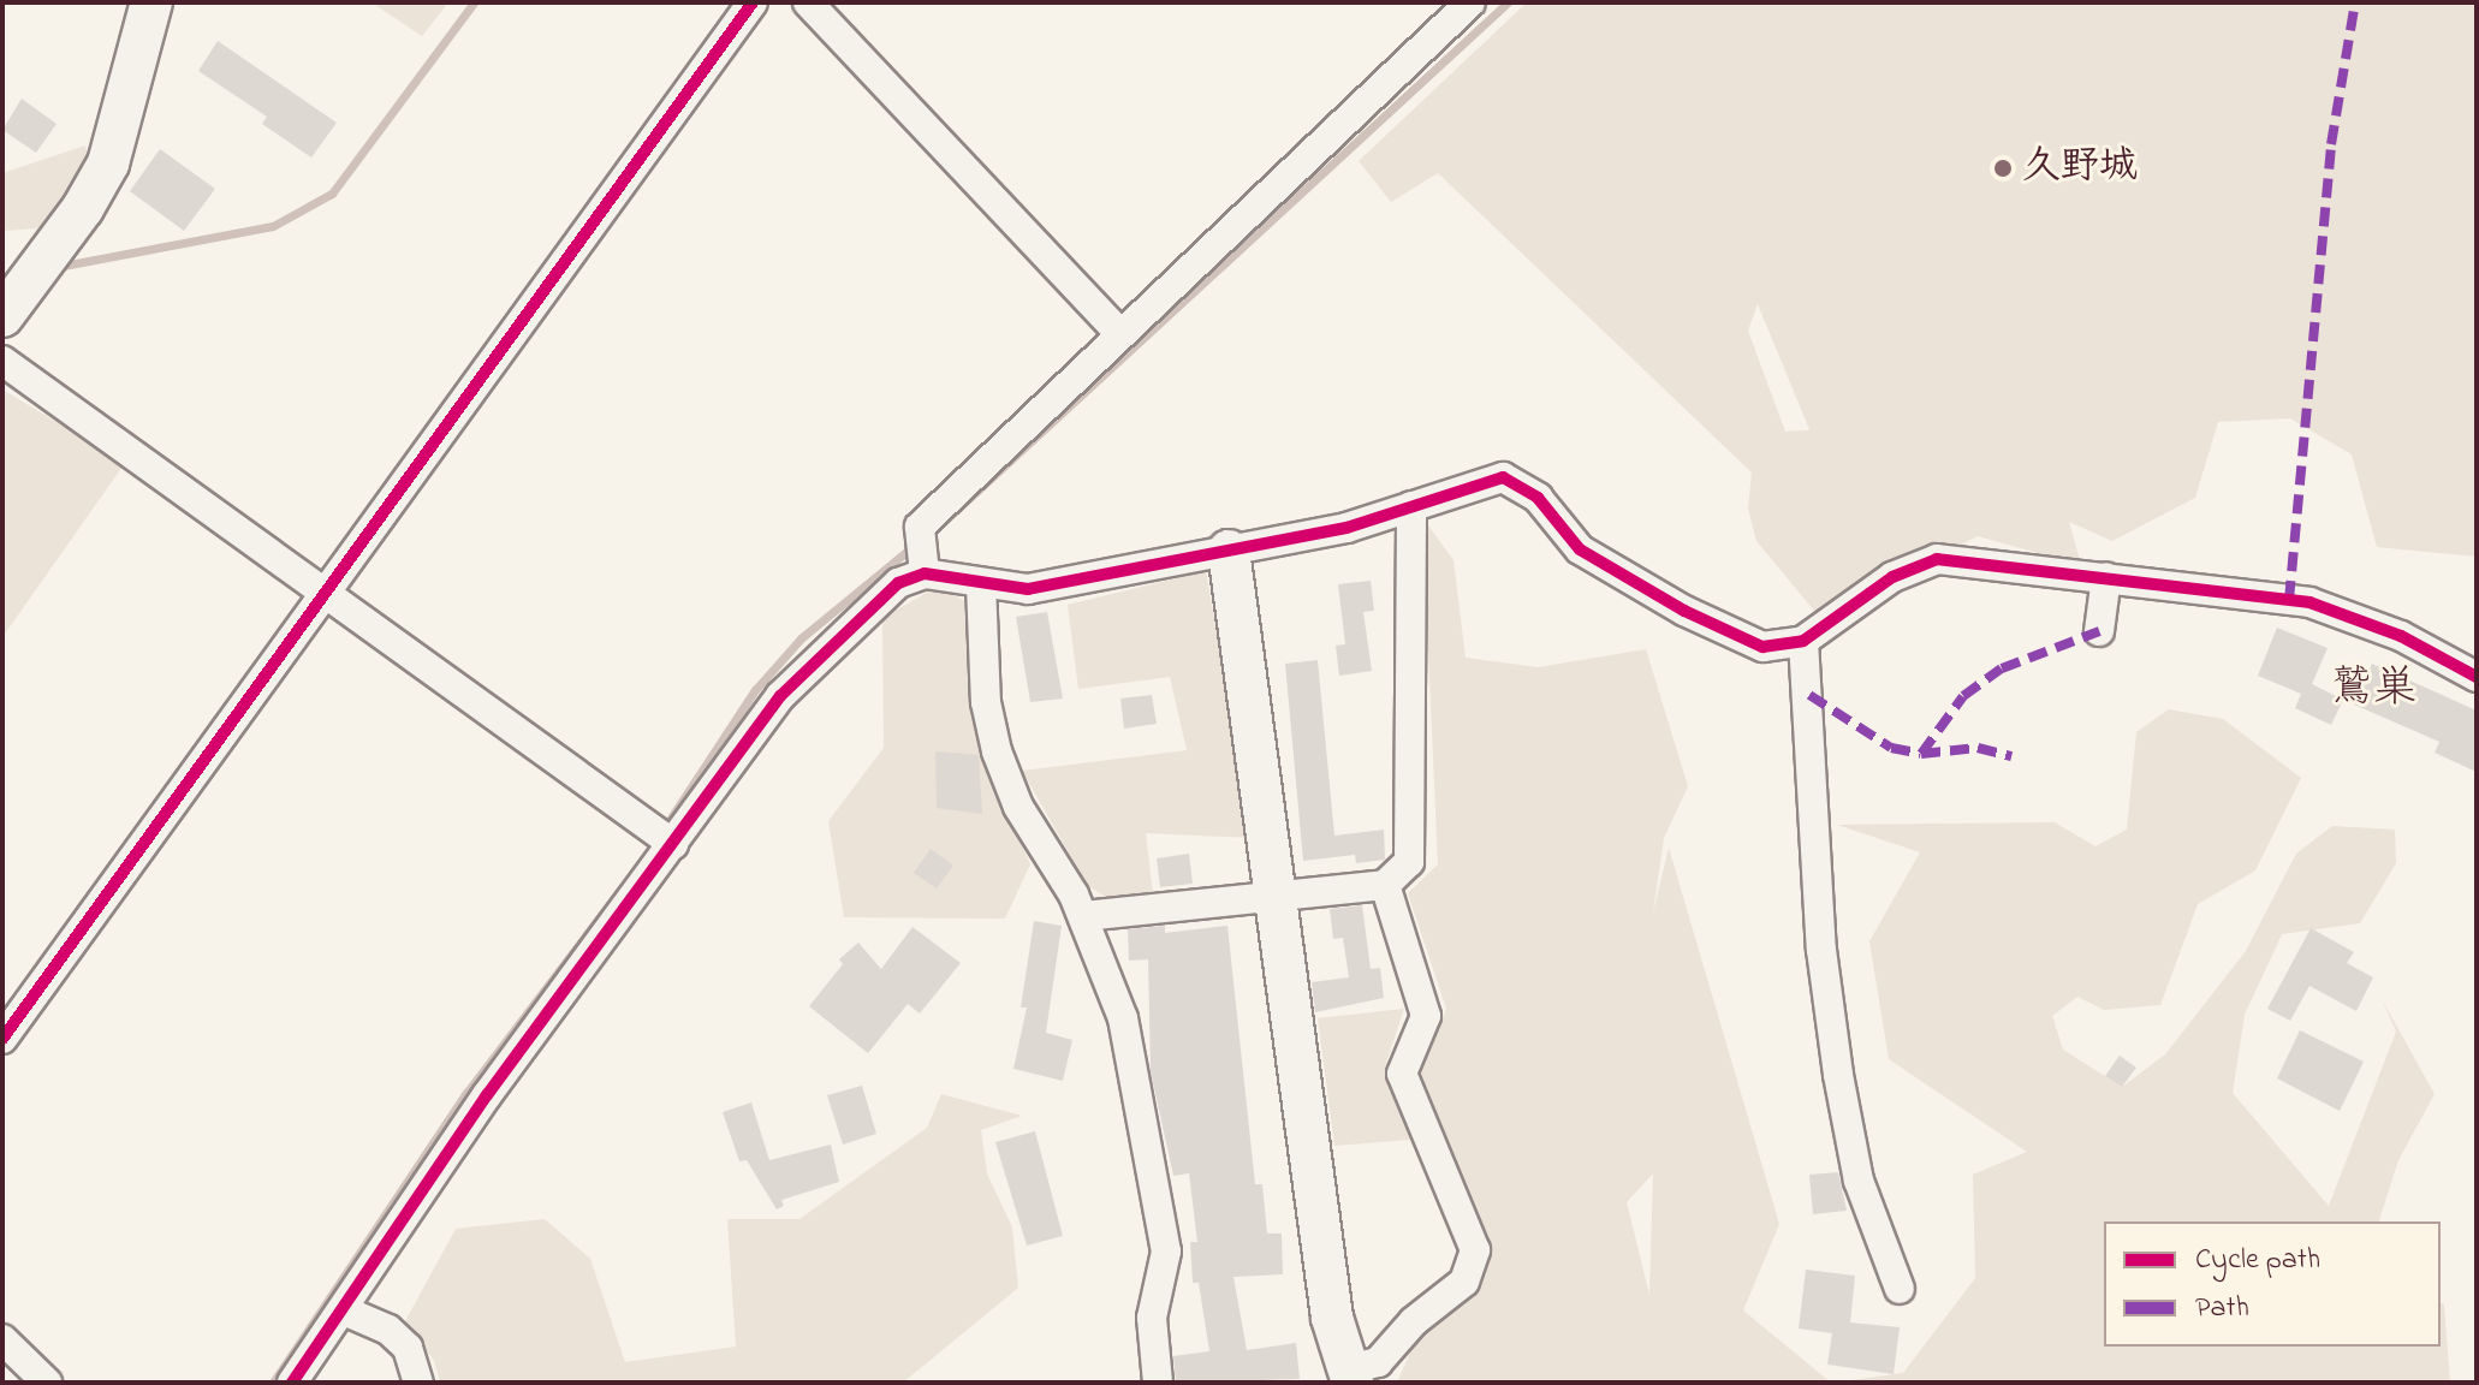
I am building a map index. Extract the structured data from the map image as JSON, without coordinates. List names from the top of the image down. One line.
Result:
{"districts":["鷲巣"],"places":["久野城"],"legend":["Cycle path","Path"]}
